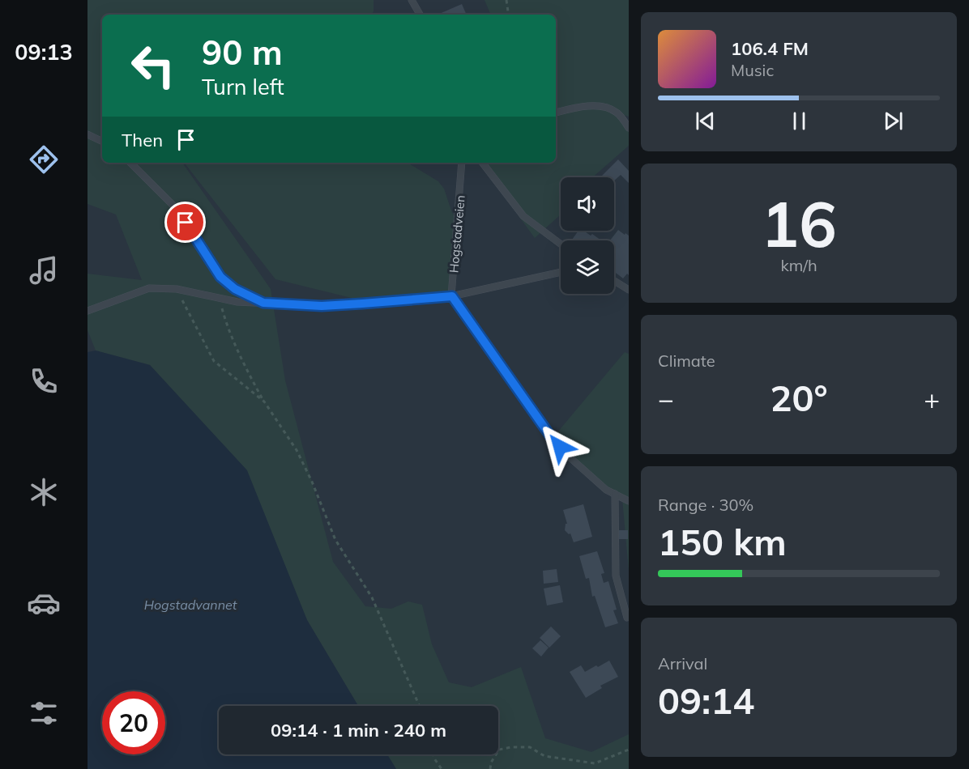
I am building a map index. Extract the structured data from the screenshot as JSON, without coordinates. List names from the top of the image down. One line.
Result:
{"streets":{"lane":["Hogstadveien"]},"water":["Hogstadvannet"],"page":{"tabs":"09:13","turn":["90 m","Turn left"],"song":["106.4 FM","Music"],"then":"Then","tile":[["16","km/h"],"Climate",["Range · 30%","150 km"],["Arrival","09:14"]],"heat":["−","20°","+"],"limit":"20","trip":"09:14 · 1 min · 240 m"}}
